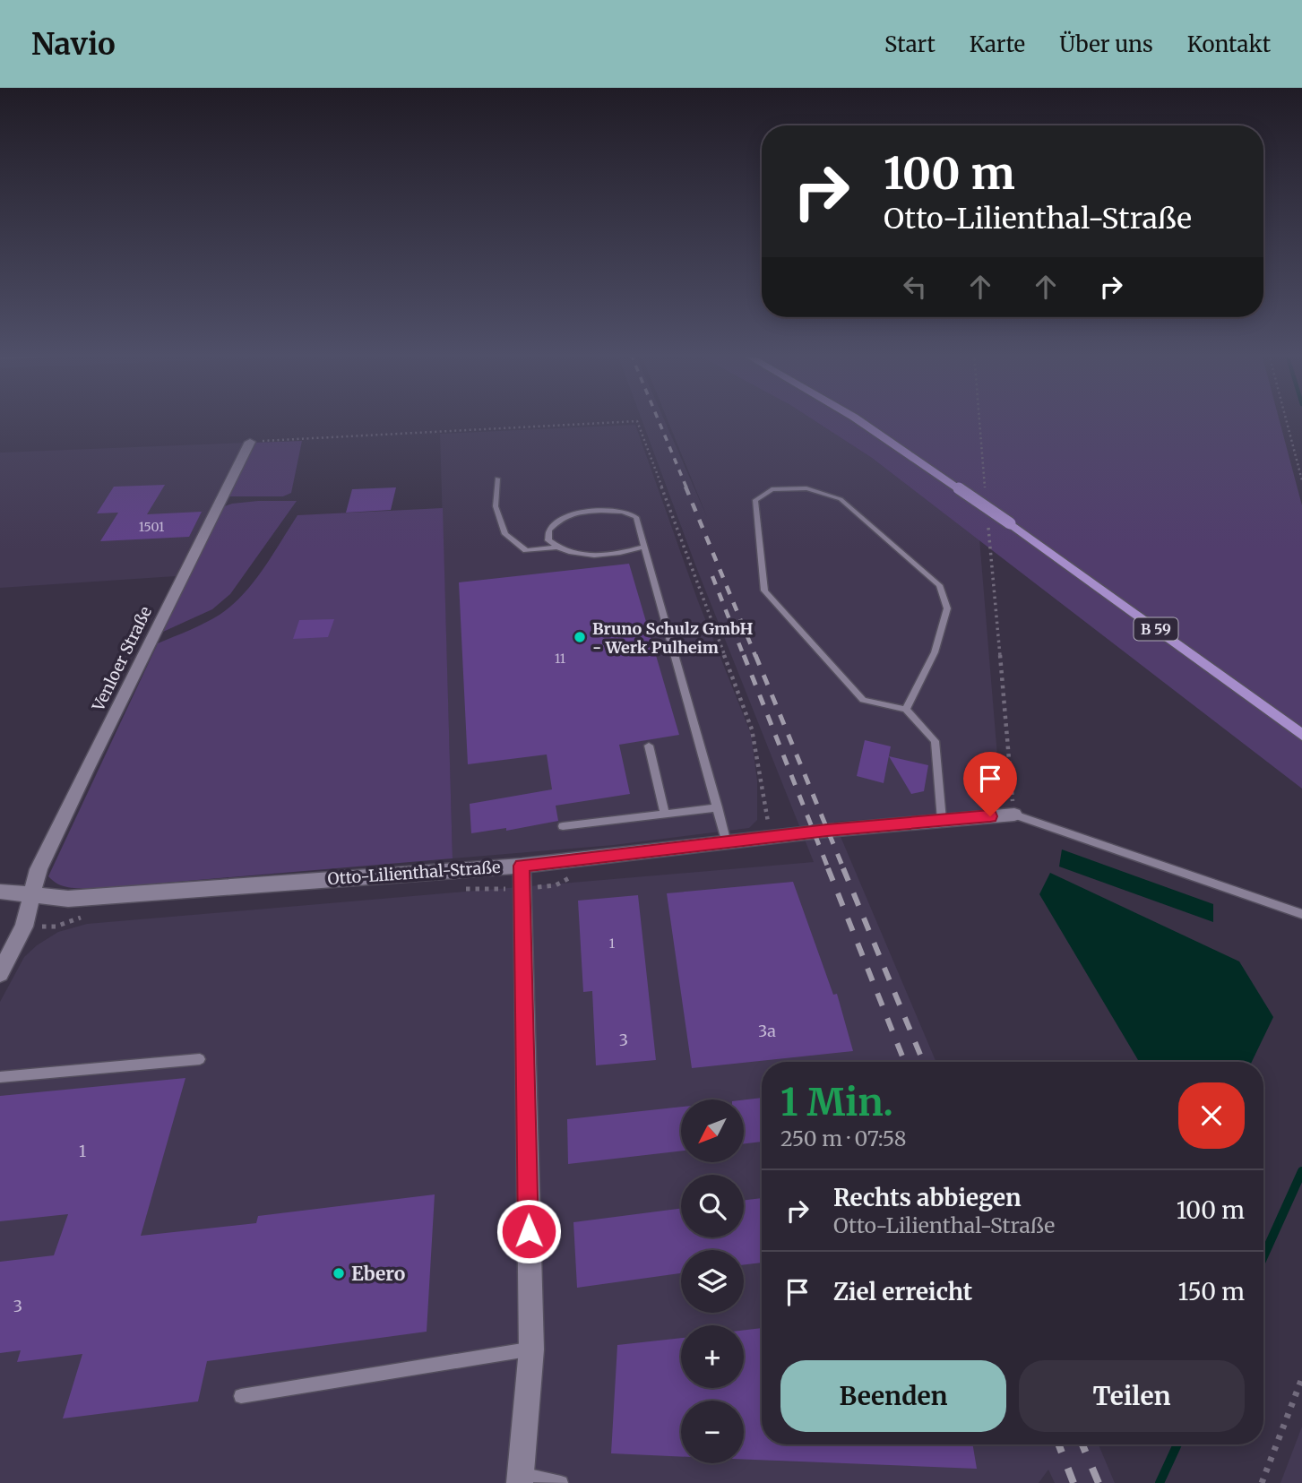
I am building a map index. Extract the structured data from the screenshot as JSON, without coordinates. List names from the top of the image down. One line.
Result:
{"streets":{"main road":["B 59"],"street":["Venloer Straße","Otto-Lilienthal-Straße"]},"crossings":[["Venloer Straße","Otto-Lilienthal-Straße"]],"places":["Bruno Schulz GmbH - Werk Pulheim","Ebero"],"house_numbers":["1501","11","1","3a","3","1","3"],"north":"bottom left","page":{"header":"Navio","nav":["Start","Karte","Über uns","Kontakt"],"turn":["100 m","Otto-Lilienthal-Straße"],"heading":["1 Min.","250 m · 07:58"],"map_buttons":["+","−"],"list":[{"name":"Rechts abbiegen","note":"Otto-Lilienthal-Straße","value":"100 m"},{"name":"Ziel erreicht","value":"150 m"}],"buttons":["Beenden","Teilen"]}}
